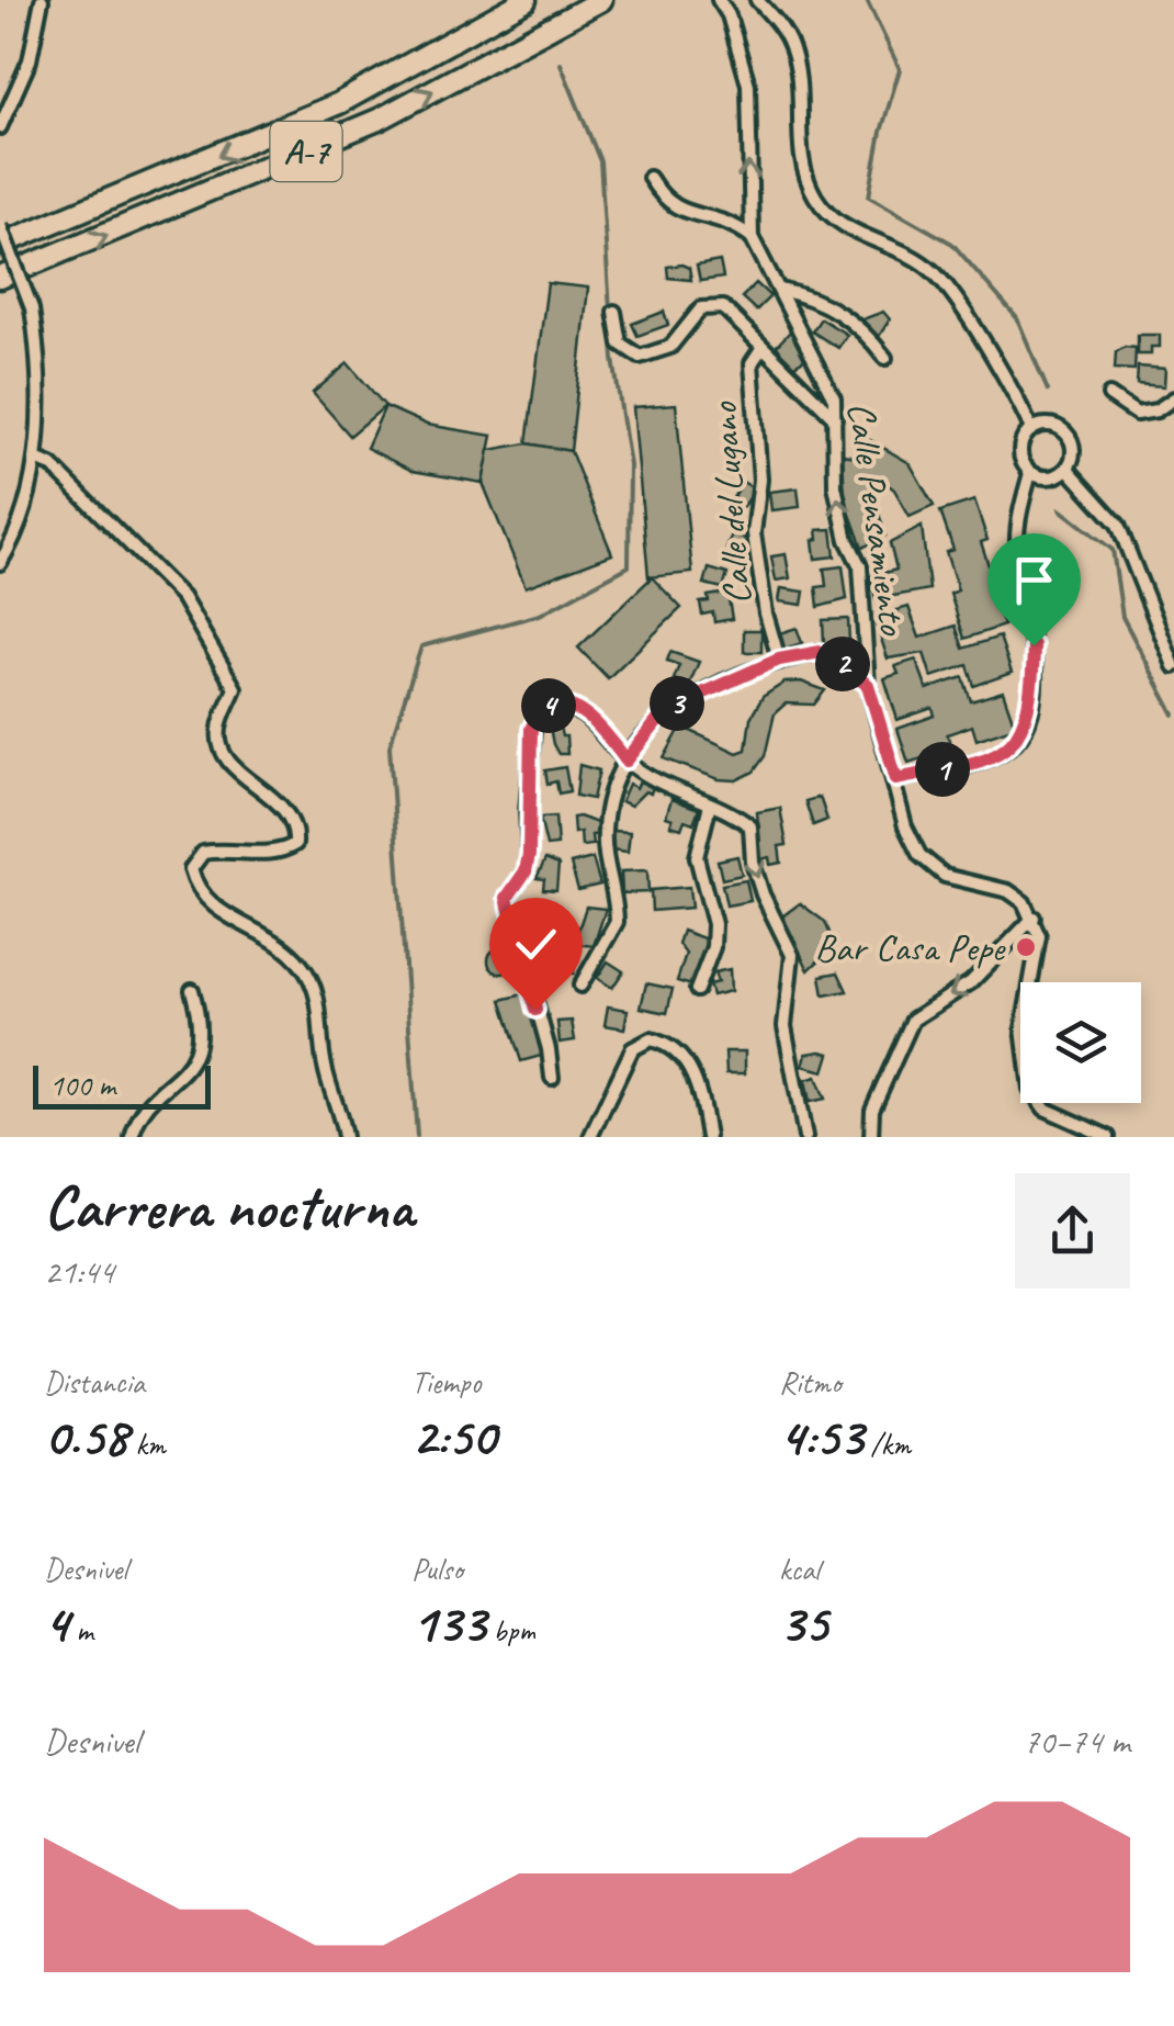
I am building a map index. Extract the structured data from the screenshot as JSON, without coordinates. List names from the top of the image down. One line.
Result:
{"streets":{"highway":["A-7"],"street":["Calle del Lugano","Calle Pensamiento"]},"one_way":["Calle Pensamiento"],"places":["Bar Casa Pepe"],"scale_bar":"100 m","page":{"pins":["2","3","4","1"],"scale":"100 m","heading":["Carrera nocturna","21:44"],"stats":[["Distancia","0.58 km"],["Tiempo","2:50"],["Ritmo","4:53 /km"],["Desnivel","4 m"],["Pulso","133 bpm"],["kcal","35"]],"chart":["Desnivel","70–74 m"]}}
